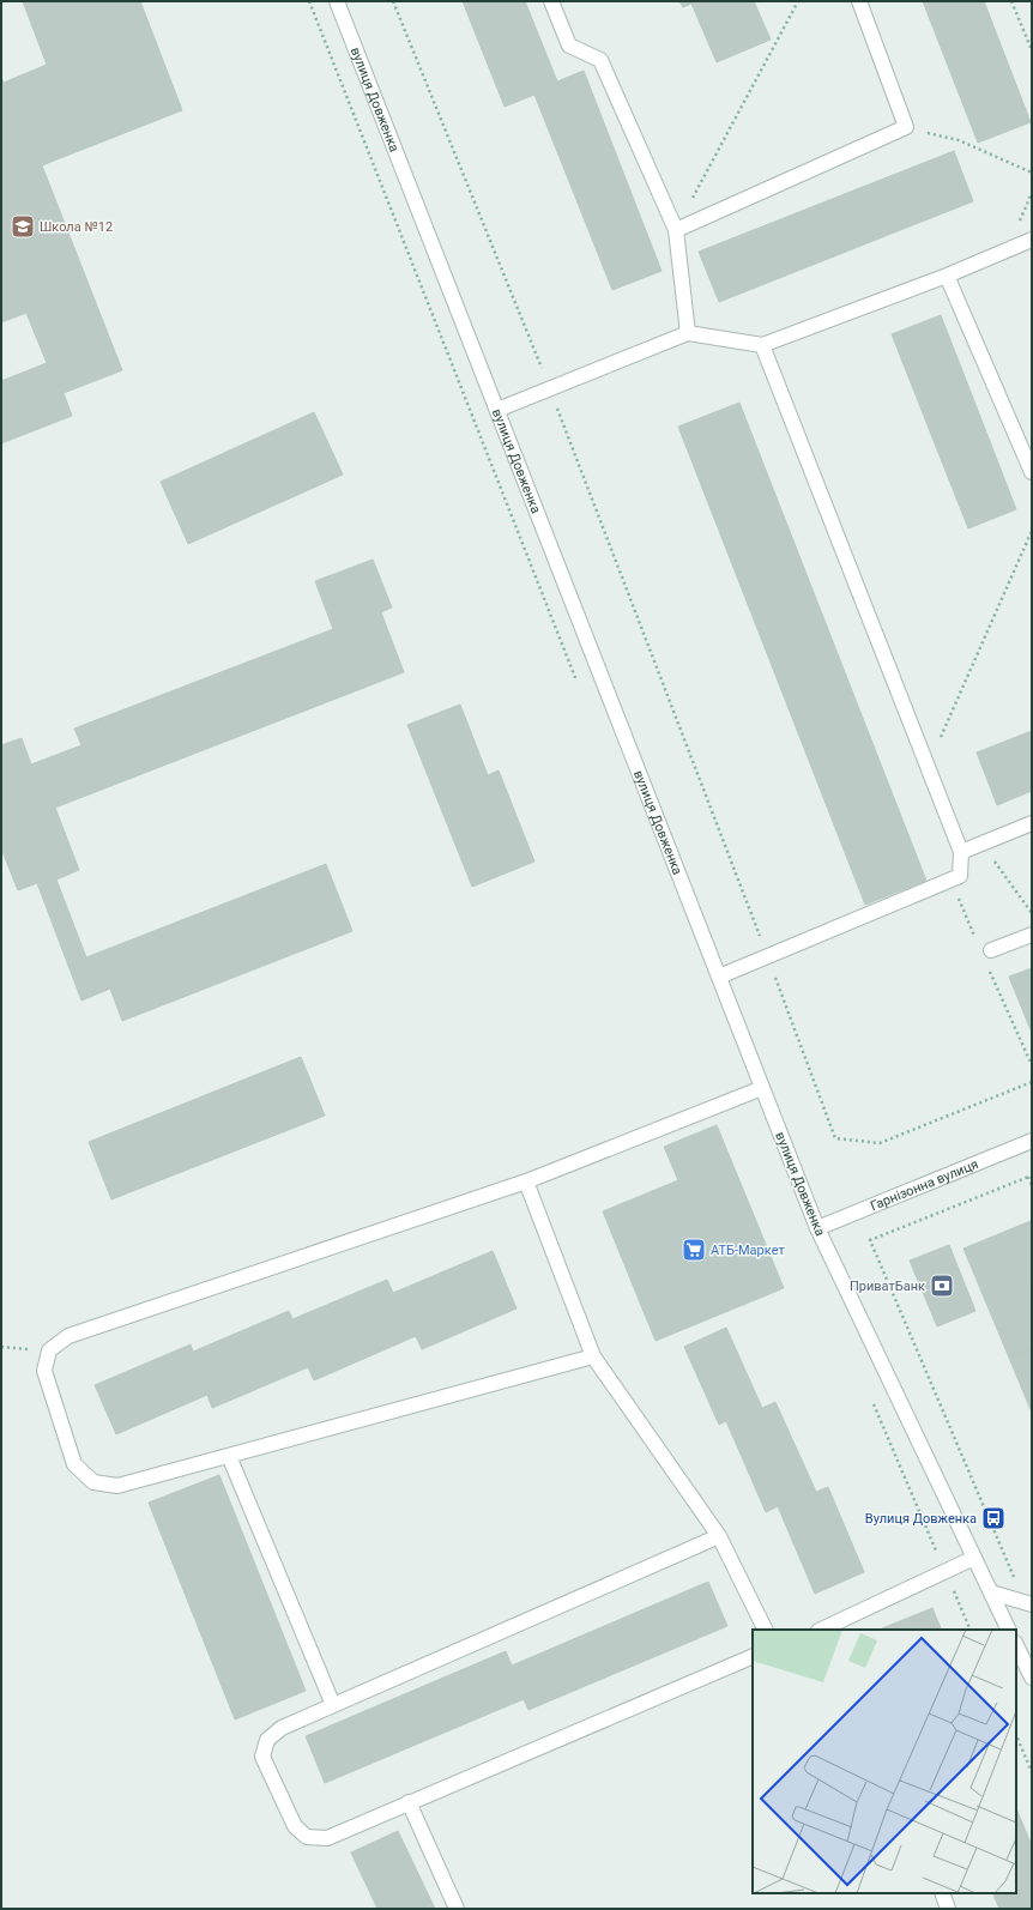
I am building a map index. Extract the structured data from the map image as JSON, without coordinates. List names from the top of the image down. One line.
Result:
{"streets":{"street":["вулиця Довженка","Гарнізонна вулиця"]},"crossings":[["вулиця Довженка","Гарнізонна вулиця"]],"places":{"school or university":["Школа №12"],"supermarket":["АТБ-Маркет"],"bank":["ПриватБанк"],"bus stop":["Вулиця Довженка"]}}
